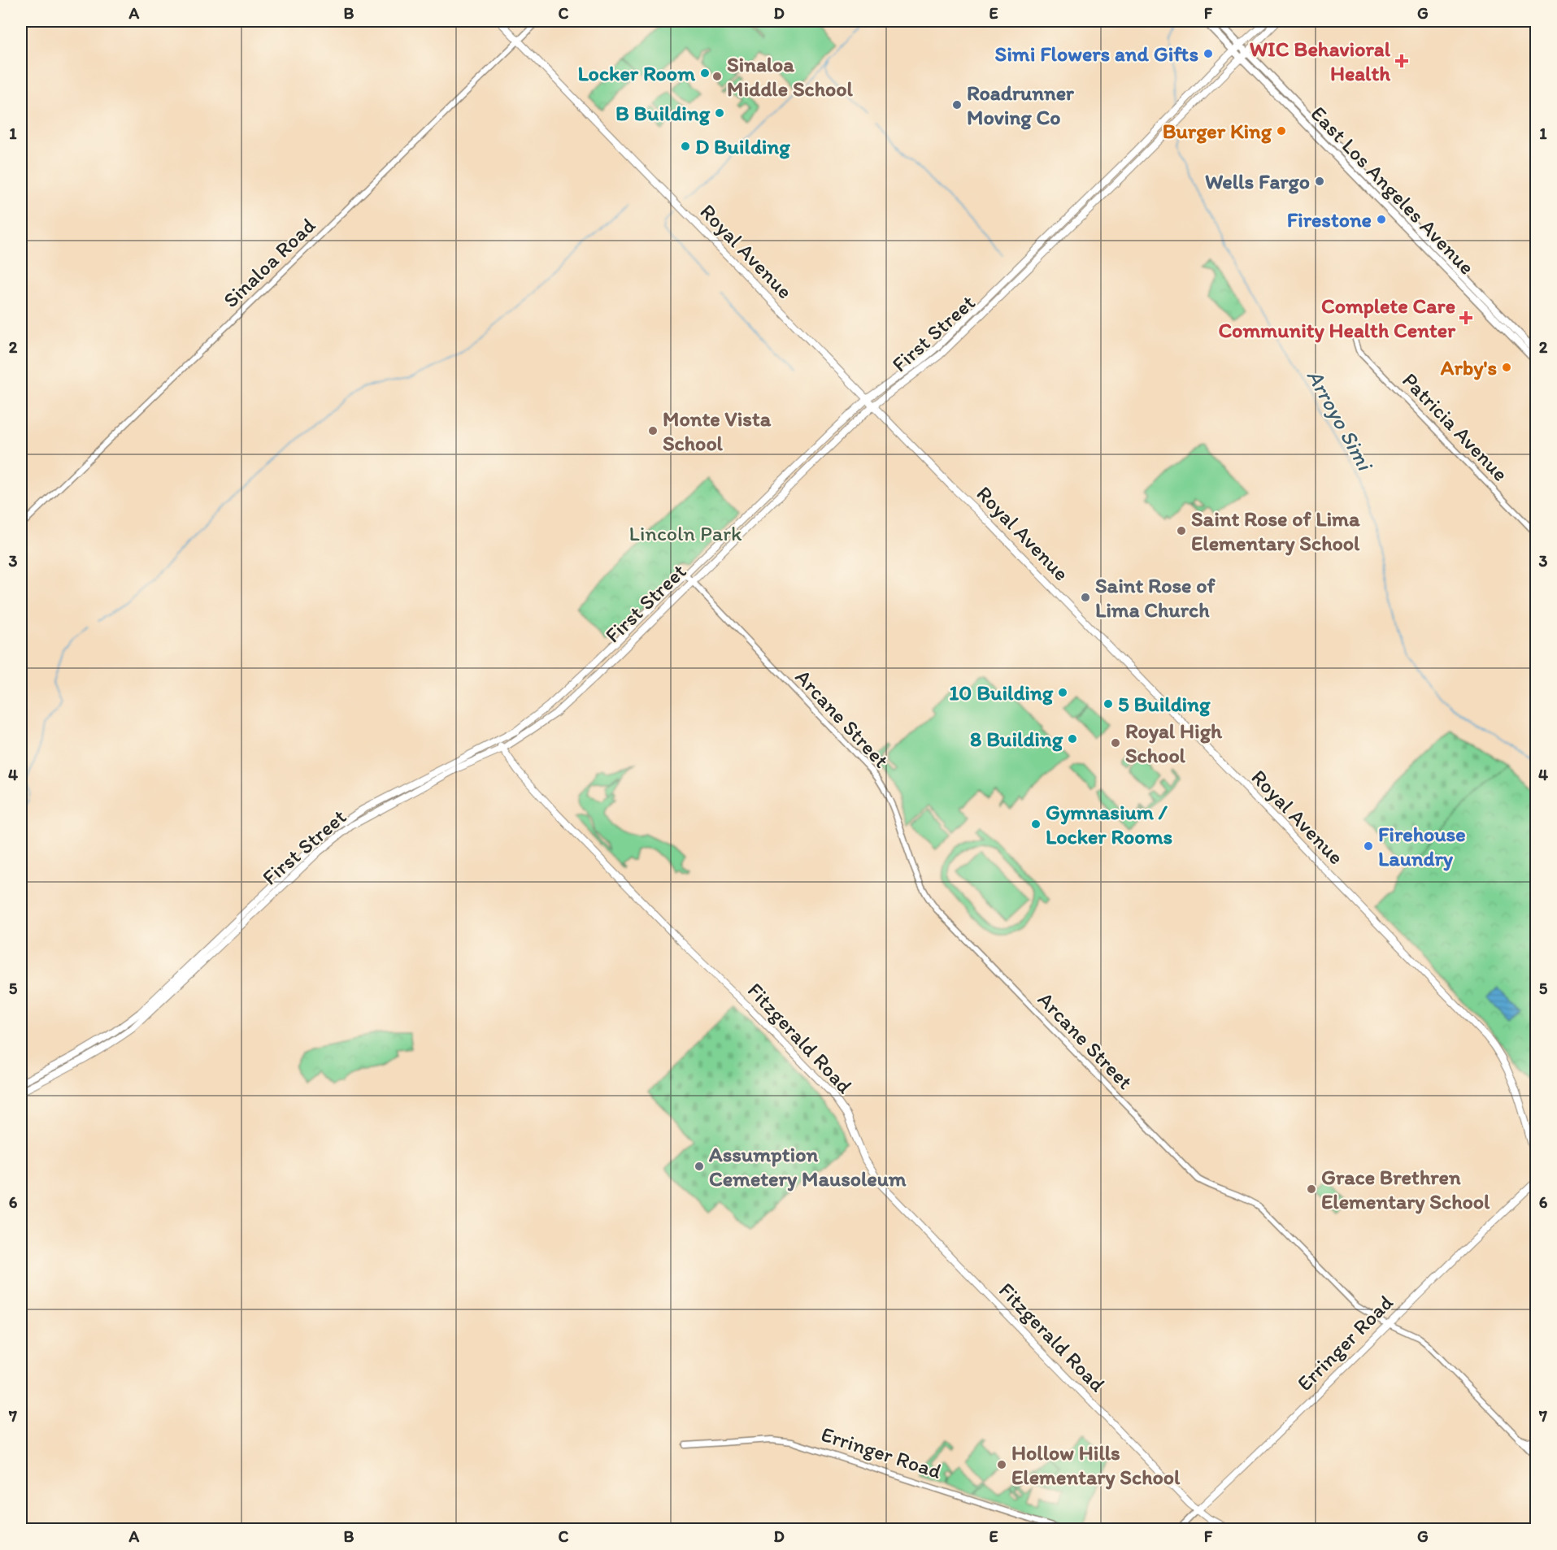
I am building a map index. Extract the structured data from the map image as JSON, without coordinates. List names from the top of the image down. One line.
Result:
{"streets":{"main road":["East Los Angeles Avenue","Royal Avenue","First Street","Fitzgerald Road","Erringer Road"],"street":["Sinaloa Road","Patricia Avenue","Arcane Street"]},"crossings":[["East Los Angeles Avenue","First Street"],["Royal Avenue","Sinaloa Road"],["Royal Avenue","First Street"],["First Street","Arcane Street"],["First Street","Fitzgerald Road"],["Arcane Street","Erringer Road"],["Fitzgerald Road","Erringer Road"]],"water":["Arroyo Simi"],"parks":["Lincoln Park"],"places":{"other":["Simi Flowers and Gifts","Locker Room","Sinaloa Middle School","Roadrunner Moving Co","B Building","Burger King","D Building","Wells Fargo","Firestone","Arby's","Monte Vista School","Saint Rose of Lima Elementary School","Saint Rose of Lima Church","10 Building","5 Building","8 Building","Royal High School","Gymnasium / Locker Rooms","Firehouse Laundry","Assumption Cemetery Mausoleum","Grace Brethren Elementary School","Hollow Hills Elementary School"],"health":["WIC Behavioral Health","Complete Care Community Health Center"]},"grid":{"columns":["A","B","C","D","E","F","G"],"rows":["1","2","3","4","5","6","7"]}}
